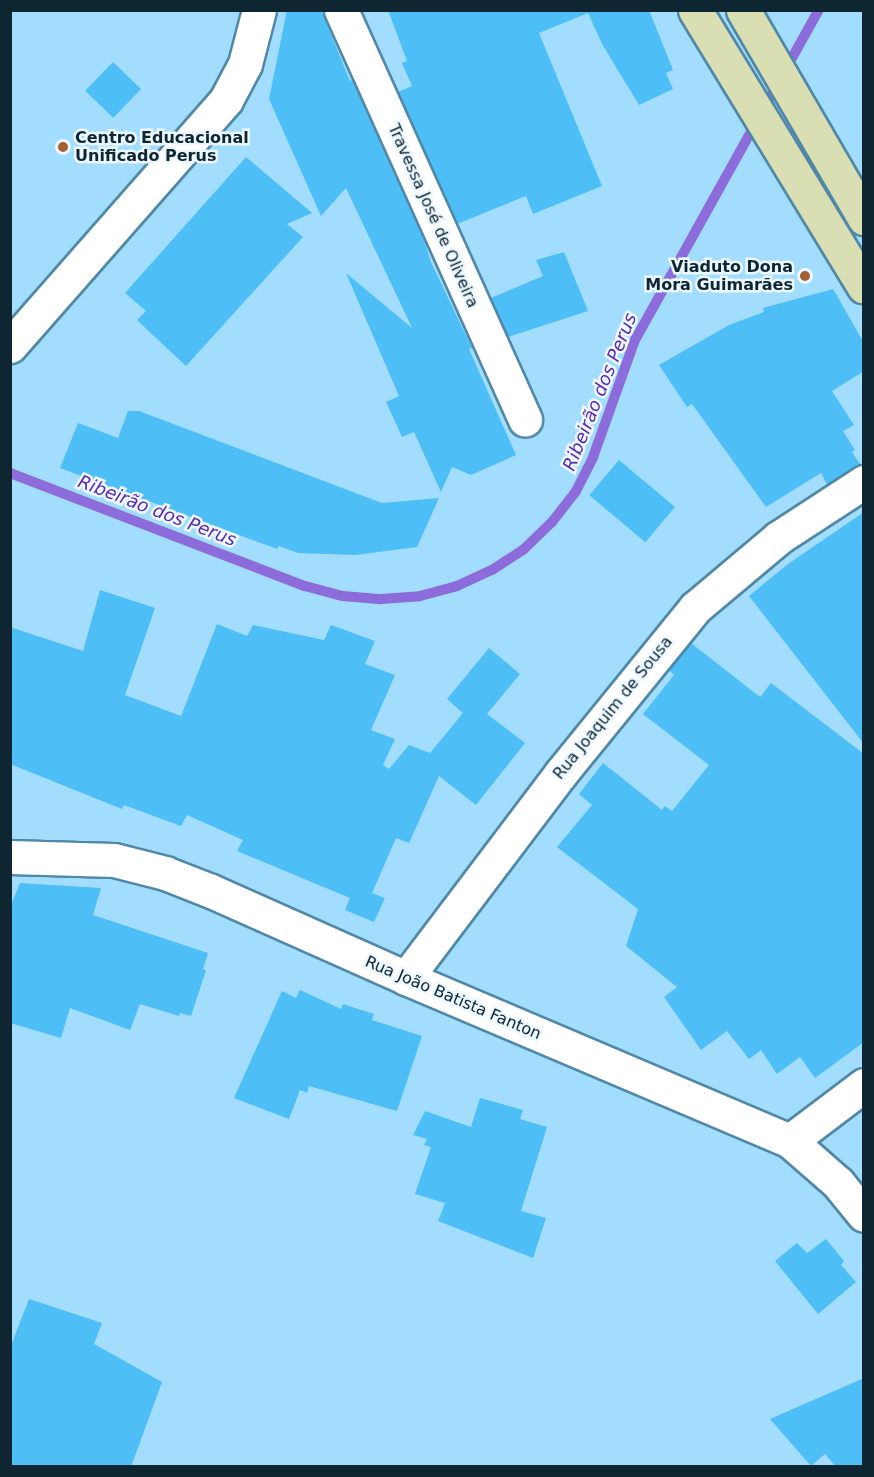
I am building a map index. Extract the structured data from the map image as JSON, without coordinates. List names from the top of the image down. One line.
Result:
{"streets":{"street":["Travessa José de Oliveira","Rua Joaquim de Sousa","Rua João Batista Fanton"]},"crossings":[["Rua Joaquim de Sousa","Rua João Batista Fanton"]],"water":["Ribeirão dos Perus"],"places":["Centro Educacional Unificado Perus","Viaduto Dona Mora Guimarães"]}
